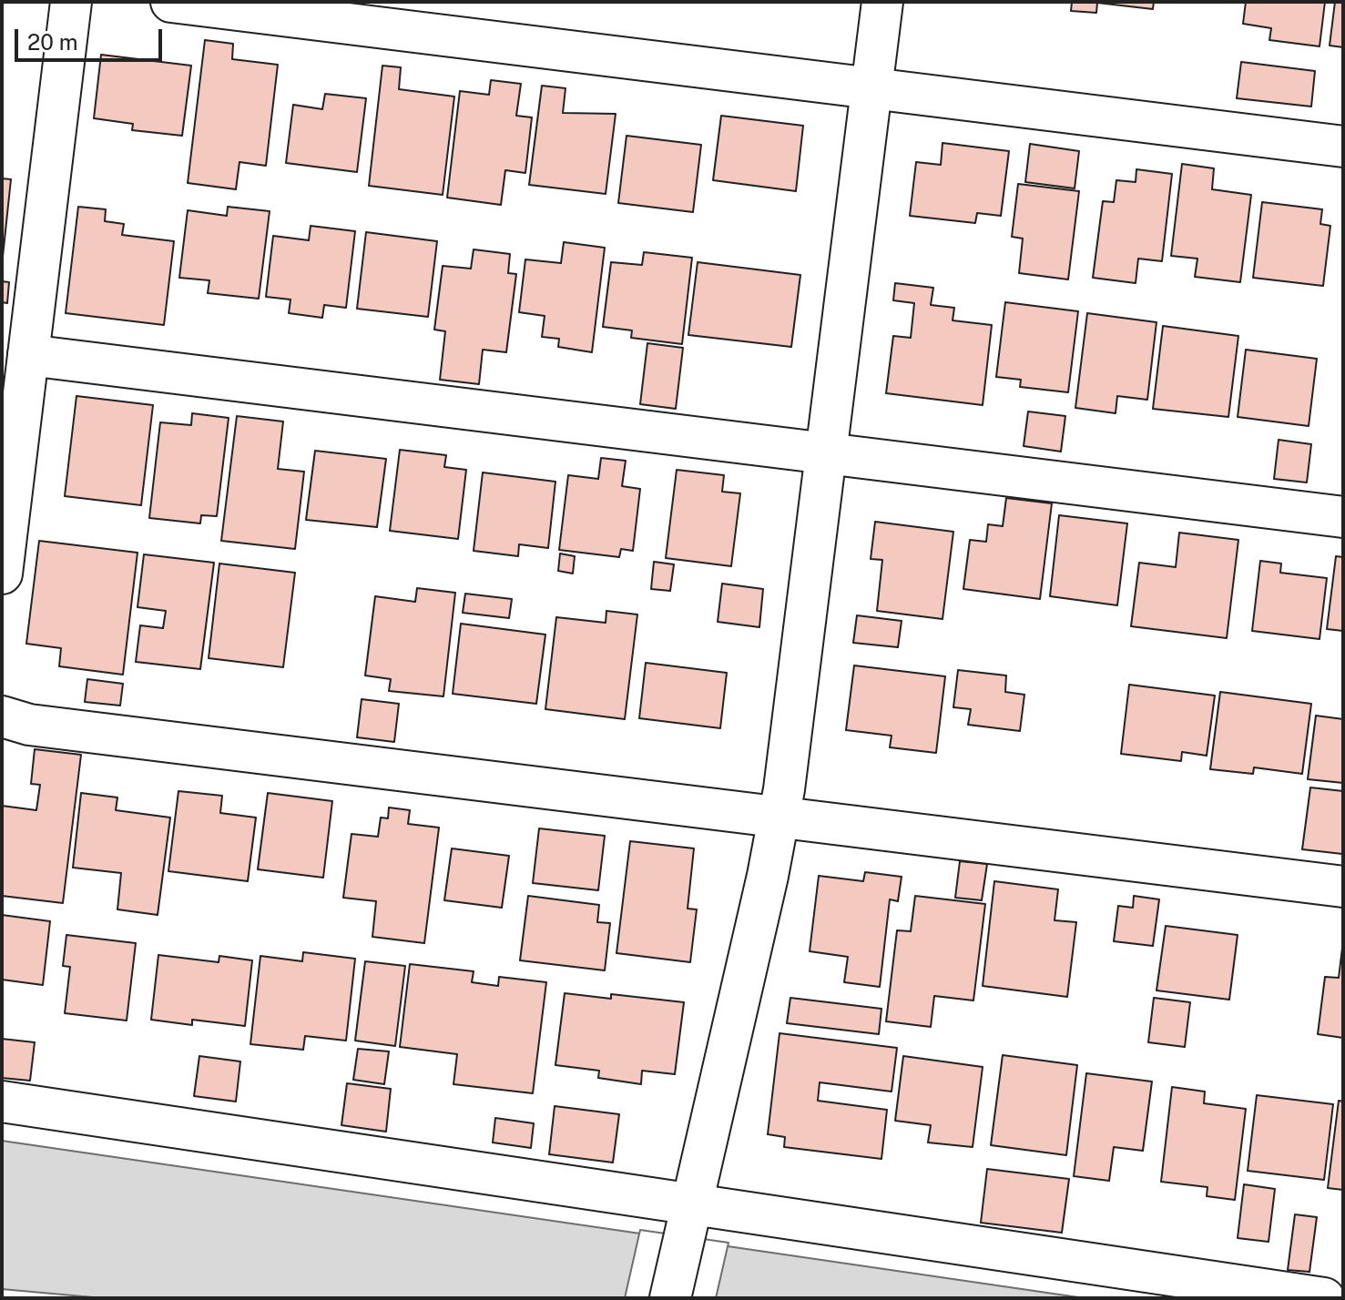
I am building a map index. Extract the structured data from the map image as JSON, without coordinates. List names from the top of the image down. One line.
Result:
{"scale_bar":"20 m"}
